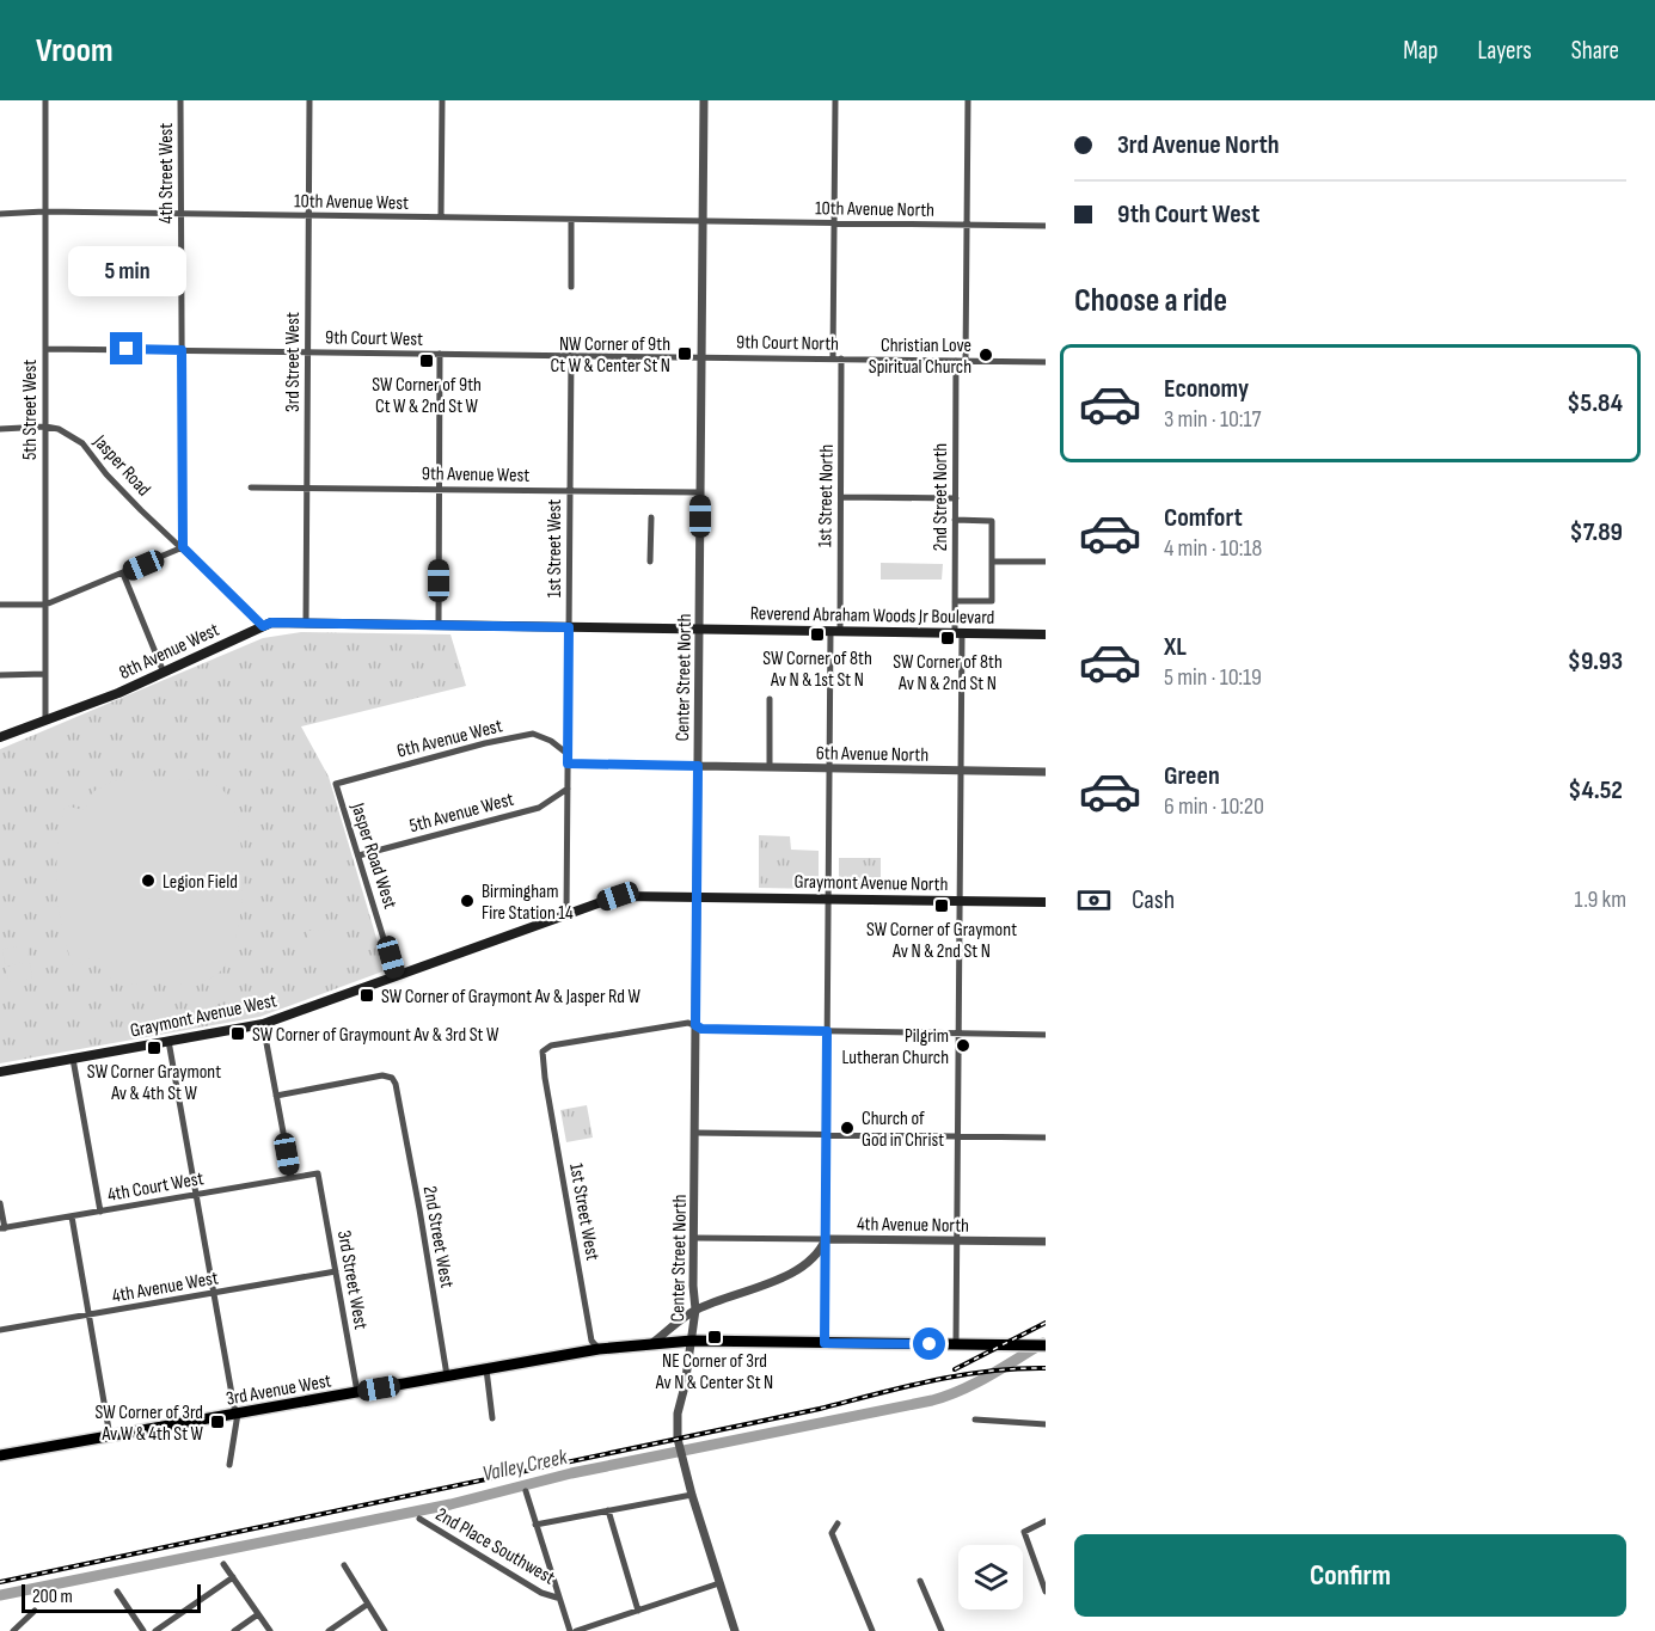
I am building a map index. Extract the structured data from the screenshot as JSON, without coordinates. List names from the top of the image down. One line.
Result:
{"streets":{"main road":["Reverend Abraham Woods Jr Boulevard","8th Avenue West","Graymont Avenue North","Graymont Avenue West","3rd Avenue West"],"street":["4th Street West","10th Avenue West","10th Avenue North","9th Court West","9th Court North","3rd Street West","5th Street West","Jasper Road","9th Avenue West","1st Street North","2nd Street North","1st Street West","Center Street North","6th Avenue West","6th Avenue North","5th Avenue West","Jasper Road West","4th Court West","4th Avenue North","2nd Street West","4th Avenue West","2nd Place Southwest"]},"crossings":[["4th Street West","10th Avenue West"],["4th Street West","9th Court West"],["4th Street West","Jasper Road"],["10th Avenue West","10th Avenue North"],["10th Avenue West","3rd Street West"],["10th Avenue West","5th Street West"],["10th Avenue West","Center Street North"],["10th Avenue North","1st Street North"],["10th Avenue North","Center Street North"],["9th Court West","9th Court North"],["9th Court West","3rd Street West"],["9th Court West","5th Street West"],["9th Court West","1st Street West"],["9th Court West","Center Street North"],["9th Court North","1st Street North"],["9th Court North","2nd Street North"],["9th Court North","Center Street North"],["3rd Street West","9th Avenue West"],["3rd Street West","8th Avenue West"],["3rd Street West","4th Court West"],["3rd Street West","4th Avenue West"],["3rd Street West","3rd Avenue West"],["5th Street West","Jasper Road"],["5th Street West","8th Avenue West"],["Jasper Road","8th Avenue West"],["9th Avenue West","1st Street West"],["9th Avenue West","Center Street North"],["1st Street North","Reverend Abraham Woods Jr Boulevard"],["1st Street North","6th Avenue North"],["1st Street North","Graymont Avenue North"],["1st Street North","4th Avenue North"],["1st Street North","3rd Avenue West"],["2nd Street North","Reverend Abraham Woods Jr Boulevard"],["2nd Street North","6th Avenue North"],["2nd Street North","Graymont Avenue North"],["2nd Street North","4th Avenue North"],["2nd Street North","3rd Avenue West"],["1st Street West","8th Avenue West"],["1st Street West","Center Street North"],["1st Street West","6th Avenue West"],["1st Street West","5th Avenue West"],["1st Street West","Graymont Avenue West"],["1st Street West","3rd Avenue West"],["Reverend Abraham Woods Jr Boulevard","8th Avenue West"],["Reverend Abraham Woods Jr Boulevard","Center Street North"],["8th Avenue West","Center Street North"],["Center Street North","6th Avenue North"],["Center Street North","Graymont Avenue North"],["Center Street North","Graymont Avenue West"],["Center Street North","4th Avenue North"],["Center Street North","3rd Avenue West"],["6th Avenue West","Jasper Road West"],["5th Avenue West","Jasper Road West"],["Jasper Road West","Graymont Avenue West"],["Graymont Avenue North","Graymont Avenue West"],["2nd Street West","3rd Avenue West"]],"water":["Valley Creek"],"places":{"transit":["NW Corner of 9th Ct W & Center St N","SW Corner of 9th Ct W & 2nd St W","SW Corner of 8th Av N & 1st St N","SW Corner of 8th Av N & 2nd St N","SW Corner of Graymont Av N & 2nd St N","SW Corner of Graymont Av & Jasper Rd W","SW Corner of Graymount Av & 3rd St W","SW Corner Graymont Av & 4th St W","NE Corner of 3rd Av N & Center St N","SW Corner of 3rd Av W & 4th St W"],"other":["Christian Love Spiritual Church","Legion Field","Birmingham Fire Station 14","Pilgrim Lutheran Church","Church of God in Christ"]},"scale_bar":"200 m","page":{"header":"Vroom","nav":["Map","Layers","Share"],"banner":["3rd Avenue North","9th Court West"],"bubble":"5 min","heading":"Choose a ride","list":[{"name":"Economy","note":"3 min · 10:17","value":"$5.84"},{"name":"Comfort","note":"4 min · 10:18","value":"$7.89"},{"name":"XL","note":"5 min · 10:19","value":"$9.93"},{"name":"Green","note":"6 min · 10:20","value":"$4.52"}],"pay":["Cash","1.9 km"],"buttons":"Confirm","scale":"200 m"}}
